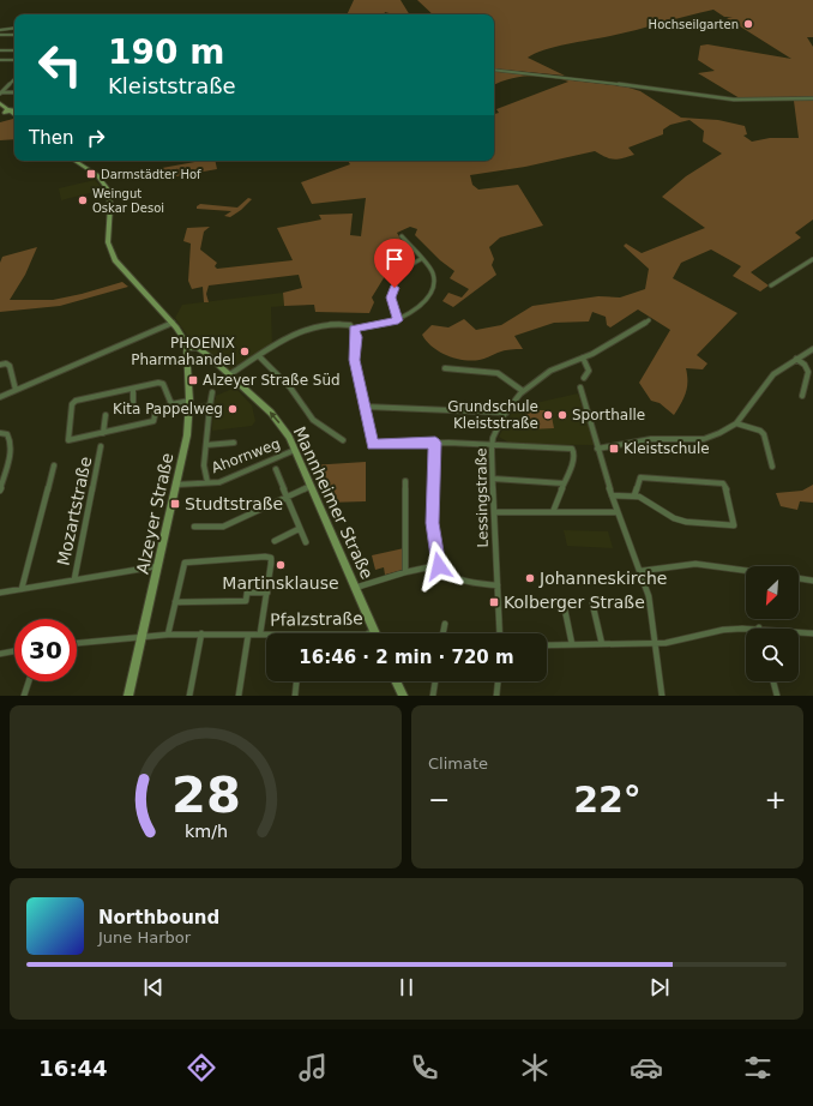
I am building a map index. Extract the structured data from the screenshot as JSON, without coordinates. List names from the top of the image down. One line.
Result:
{"streets":{"main road":["Mannheimer Straße","Alzeyer Straße"],"street":["Ahornweg","Lessingstraße","Mozartstraße","Pfalzstraße"]},"crossings":[["Ahornweg","Mannheimer Straße"],["Ahornweg","Alzeyer Straße"],["Mannheimer Straße","Alzeyer Straße"],["Mannheimer Straße","Pfalzstraße"],["Alzeyer Straße","Pfalzstraße"]],"places":{"other":["Hochseilgarten","Weingut Oskar Desoi","PHOENIX Pharmahandel","Kita Pappelweg","Grundschule Kleiststraße","Sporthalle","Martinsklause","Johanneskirche"],"transit":["Darmstädter Hof","Alzeyer Straße Süd","Kleistschule","Studtstraße","Kolberger Straße"]},"north":"bottom left","page":{"turn":["190 m","Kleiststraße"],"then":"Then","limit":"30","trip":"16:46 · 2 min · 720 m","tile":"Climate","heat":["−","22°","+"],"song":["Northbound","June Harbor"],"tabs":"16:44","gauge":["28","km/h"]}}
